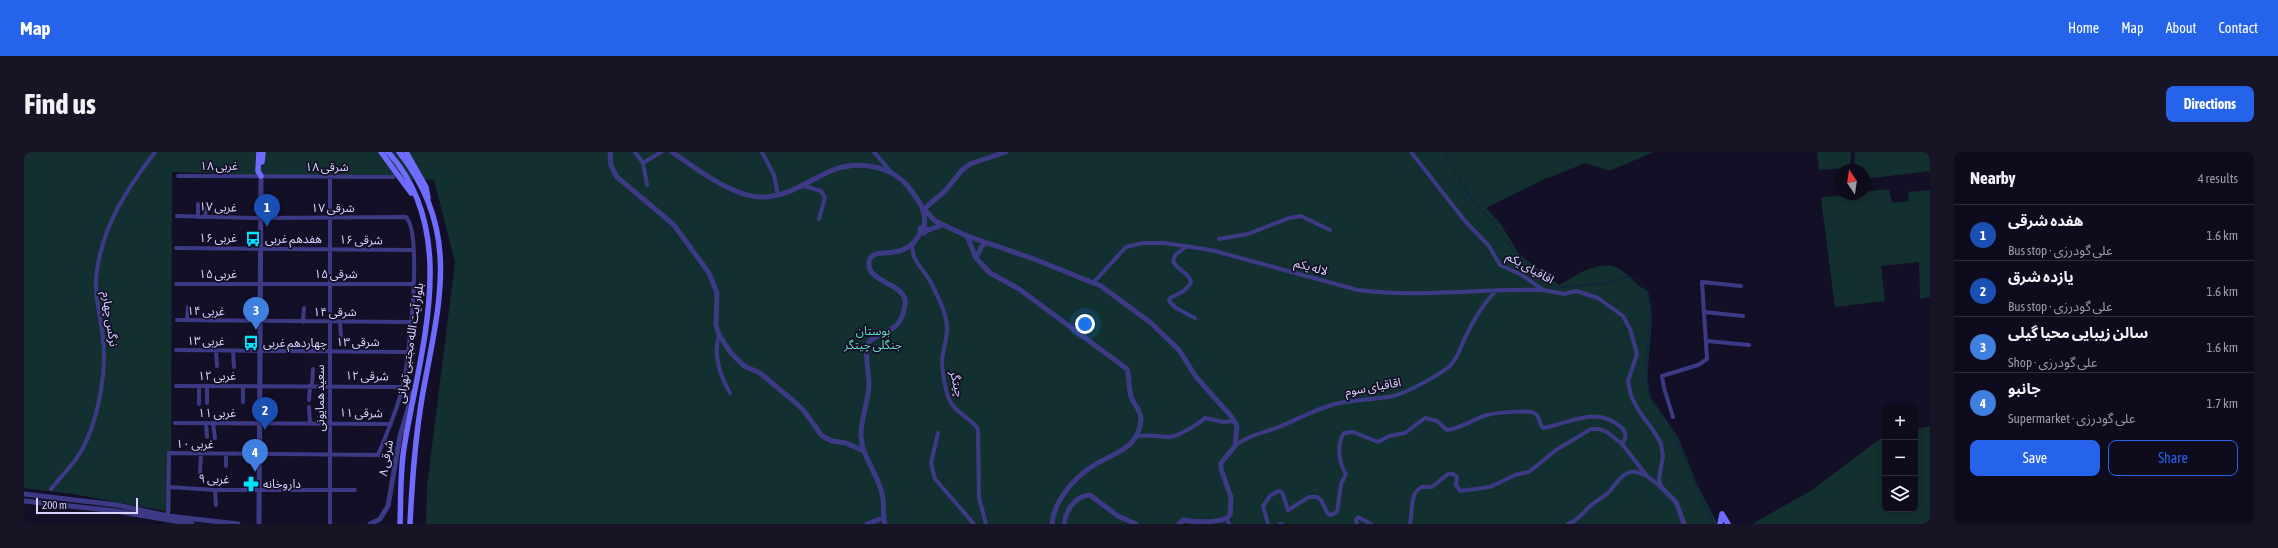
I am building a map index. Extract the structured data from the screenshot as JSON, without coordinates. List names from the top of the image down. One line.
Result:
{"streets":{"main road":["بلوار آیت الله مجتبی تهرانی"],"street":["۱۸ غربی","۱۸ شرقی","۱۷ غربی","۱۷ شرقی","۱۶ غربی","۱۶ شرقی","لاله یکم","اقاقیای یکم","۱۵ غربی","۱۵ شرقی","۱۴ غربی","۱۴ شرقی","نرگس چهارم","۱۳ غربی","۱۳ شرقی","۱۲ غربی","۱۲ شرقی","چیتگر","اقاقیای سوم","سعید همایونی","۱۱ غربی","۱۱ شرقی","۱۰ غربی","۸ شرقی","۹ غربی"]},"crossings":[["۱۸ غربی","۱۸ شرقی"],["۱۸ شرقی","سعید همایونی"],["۱۷ غربی","۱۷ شرقی"],["۱۷ شرقی","۱۶ شرقی"],["۱۷ شرقی","سعید همایونی"],["۱۶ غربی","۱۶ شرقی"],["۱۶ شرقی","سعید همایونی"],["لاله یکم","اقاقیای یکم"],["لاله یکم","اقاقیای سوم"],["۱۵ غربی","۱۵ شرقی"],["۱۵ شرقی","سعید همایونی"],["۱۴ غربی","۱۴ شرقی"],["۱۴ شرقی","سعید همایونی"],["۱۳ غربی","۱۳ شرقی"],["۱۳ شرقی","سعید همایونی"],["بلوار آیت الله مجتبی تهرانی","۸ شرقی"],["۱۲ غربی","۱۲ شرقی"],["۱۲ شرقی","سعید همایونی"],["سعید همایونی","۱۱ شرقی"],["سعید همایونی","۱۰ غربی"],["سعید همایونی","۹ غربی"],["۱۱ غربی","۱۱ شرقی"],["۱۱ شرقی","۱۰ غربی"],["۱۰ غربی","۹ غربی"]],"parks":["بوستان جنگلی چیتگر"],"places":{"bus stop":["هفدهم غربی","چهاردهم غربی"],"pharmacy":["داروخانه"]},"scale_bar":"200 m","north":"top","page":{"header":"Map","nav":["Home","Map","About","Contact"],"buttons":["Directions",["Save","Share"]],"title":"Find us","heading":["Nearby","4 results"],"pins":["1","3","2","4"],"list":[{"mark":"1","name":"هفده شرقی","note":"Bus stop · علی گودرزی","value":"1.6 km"},{"mark":"2","name":"یازده شرق","note":"Bus stop · علی گودرزی","value":"1.6 km"},{"mark":"3","name":"سالن زیبایی محیا گیلی","note":"Shop · علی گودرزی","value":"1.6 km"},{"mark":"4","name":"جانبو","note":"Supermarket · علی گودرزی","value":"1.7 km"}],"map_buttons":["+","−"],"scale":"200 m"}}
